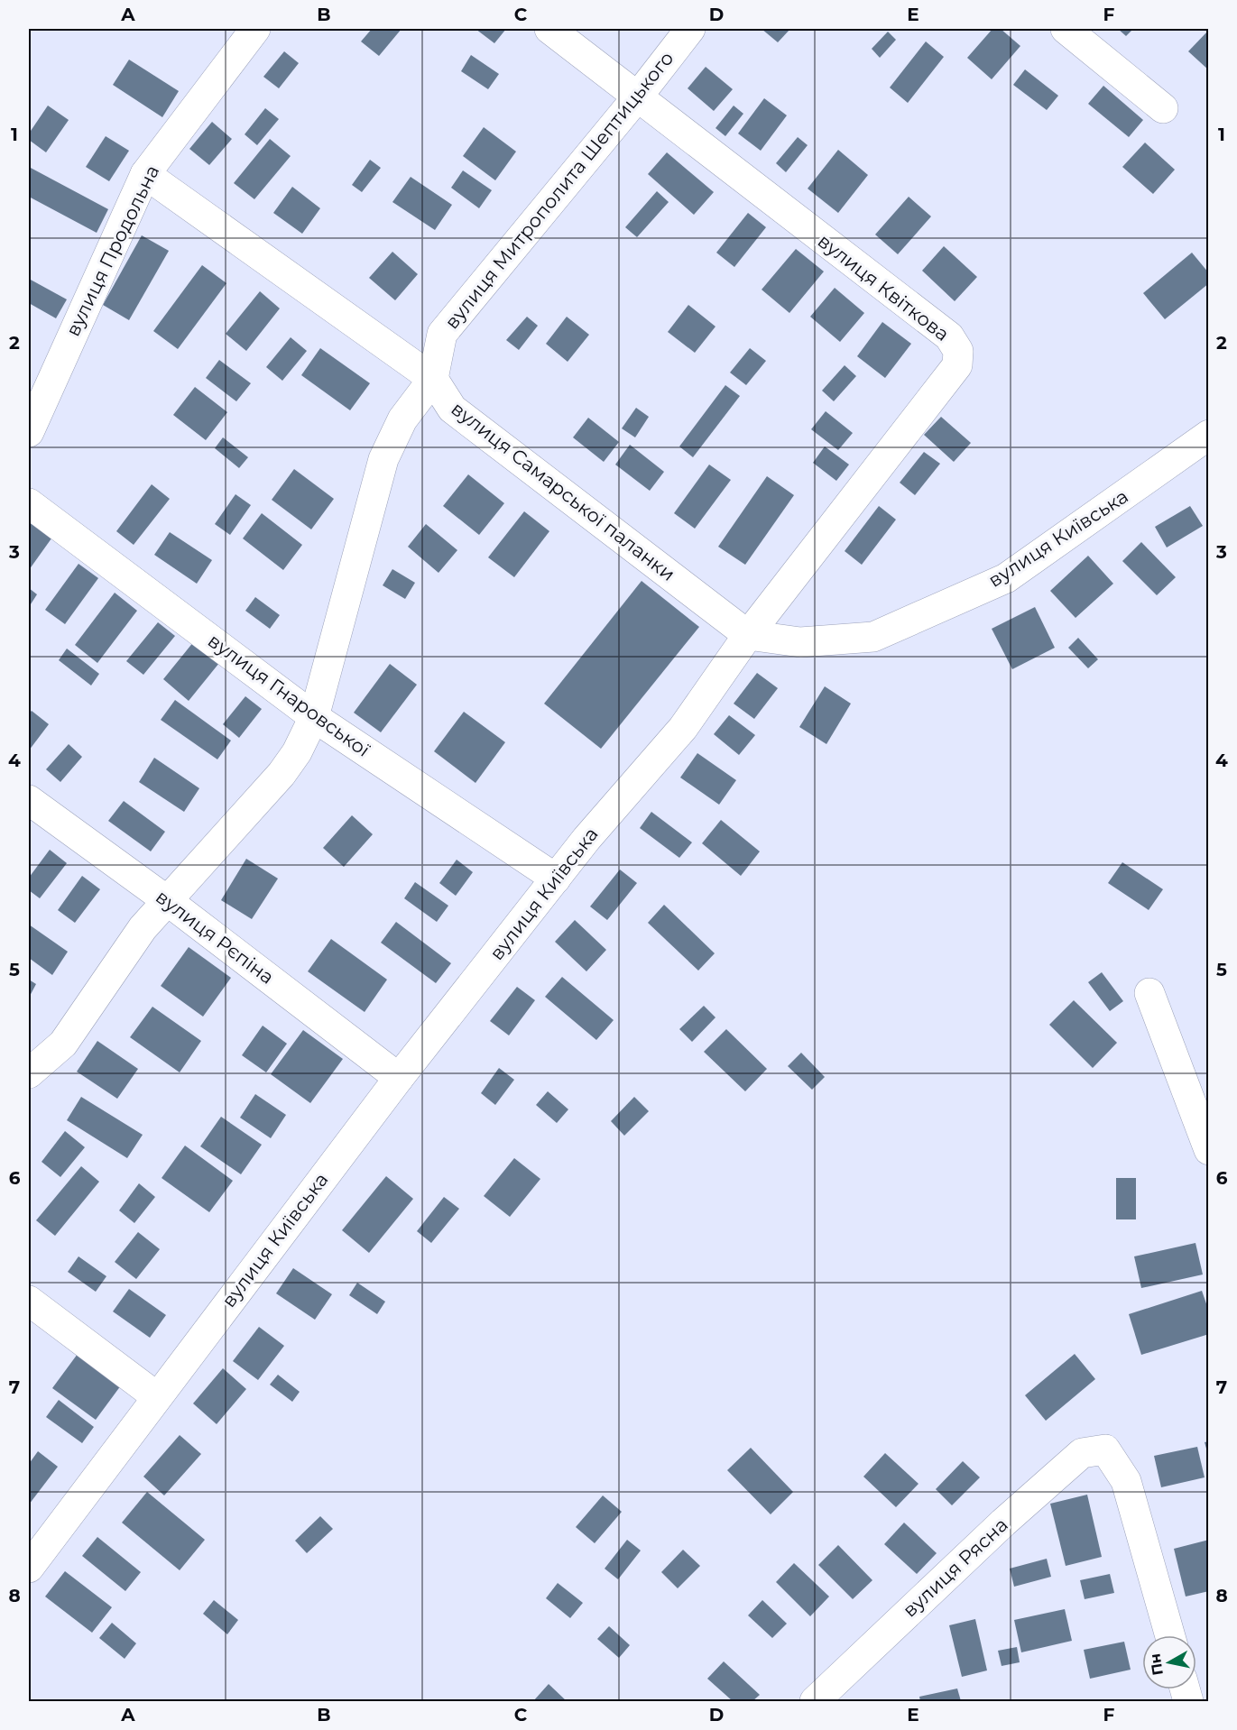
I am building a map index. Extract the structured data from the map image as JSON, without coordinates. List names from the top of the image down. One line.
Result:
{"streets":{"street":["вулиця Митрополита Шептицького","вулиця Продольна","вулиця Квіткова","вулиця Самарської паланки","вулиця Київська","вулиця Гнаровської","вулиця Рєпіна","вулиця Рясна"]},"crossings":[["вулиця Митрополита Шептицького","вулиця Квіткова"],["вулиця Митрополита Шептицького","вулиця Самарської паланки"],["вулиця Митрополита Шептицького","вулиця Гнаровської"],["вулиця Митрополита Шептицького","вулиця Рєпіна"],["вулиця Продольна","вулиця Самарської паланки"],["вулиця Квіткова","вулиця Самарської паланки"],["вулиця Квіткова","вулиця Київська"],["вулиця Самарської паланки","вулиця Київська"],["вулиця Київська","вулиця Гнаровської"],["вулиця Київська","вулиця Рєпіна"]],"north":"left","grid":{"columns":["A","B","C","D","E","F"],"rows":["1","2","3","4","5","6","7","8"]}}
